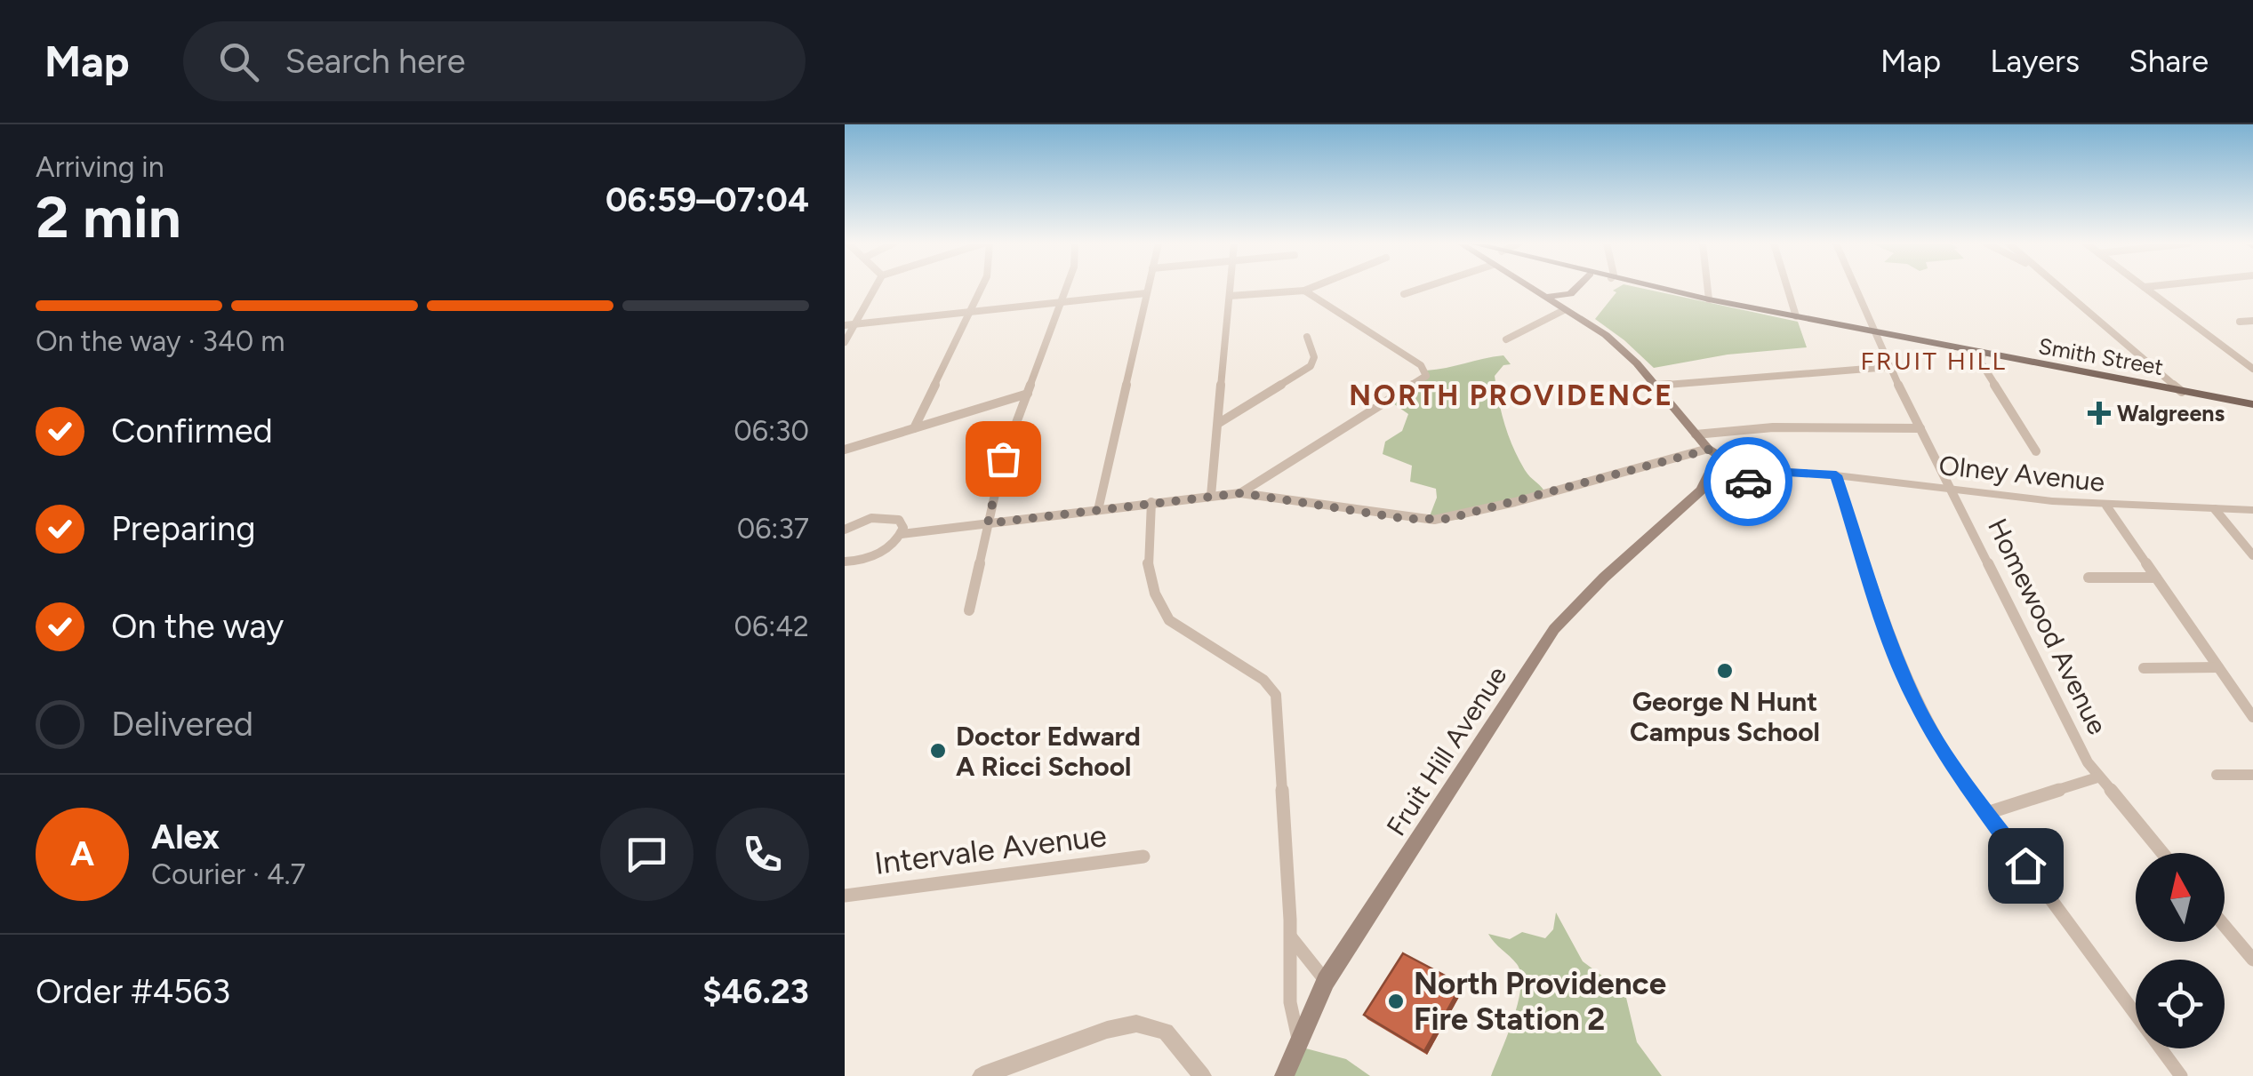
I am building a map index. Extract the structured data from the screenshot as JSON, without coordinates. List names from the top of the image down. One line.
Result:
{"streets":{"main road":["Smith Street","Fruit Hill Avenue"],"street":["Olney Avenue","Homewood Avenue","Intervale Avenue"]},"crossings":[["Smith Street","Homewood Avenue"],["Olney Avenue","Homewood Avenue"],["Olney Avenue","Fruit Hill Avenue"]],"districts":["FRUIT HILL","NORTH PROVIDENCE"],"places":{"health":["Walgreens"],"other":["George N Hunt Campus School","Doctor Edward A Ricci School","North Providence Fire Station 2"]},"north":"top","page":{"header":"Map","search":"Search here","nav":["Map","Layers","Share"],"heading":["2 min","Arriving in","06:59–07:04"],"panel":["Alex","Courier · 4.7","Order #4563","$46.23"],"bar":"On the way · 340 m","list":[["Confirmed","06:30"],["Preparing","06:37"],["On the way","06:42"],"Delivered"],"round":"A"}}
